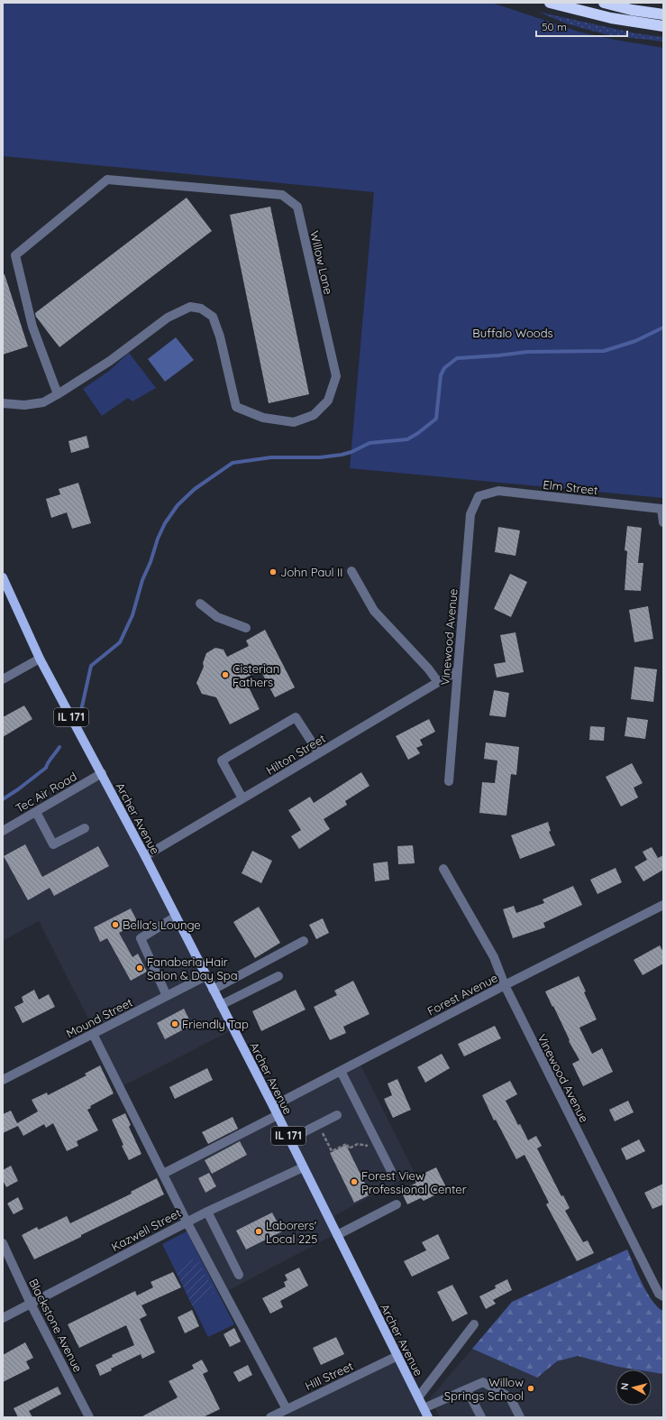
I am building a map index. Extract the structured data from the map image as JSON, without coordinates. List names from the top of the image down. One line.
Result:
{"streets":{"main road":["IL 171","Archer Avenue"],"street":["Willow Lane","Elm Street","Vinewood Avenue","Hilton Street","Tec Air Road","Forest Avenue","Mound Street","Kazwell Street","Blackstone Avenue","Hill Street"]},"crossings":[["Elm Street","Vinewood Avenue"],["Vinewood Avenue","Hilton Street"],["Vinewood Avenue","Forest Avenue"],["Hilton Street","Archer Avenue"],["Tec Air Road","Archer Avenue"],["Archer Avenue","Forest Avenue"],["Archer Avenue","Mound Street"],["Archer Avenue","Kazwell Street"],["Archer Avenue","Hill Street"],["Kazwell Street","Blackstone Avenue"]],"parks":["Buffalo Woods"],"places":["John Paul II","Cisterian Fathers","Bella's Lounge","Fanaberia Hair Salon & Day Spa","Friendly Tap","Forest View Professional Center","Laborers' Local 225","Willow Springs School"],"scale_bar":"50 m","north":"left"}
